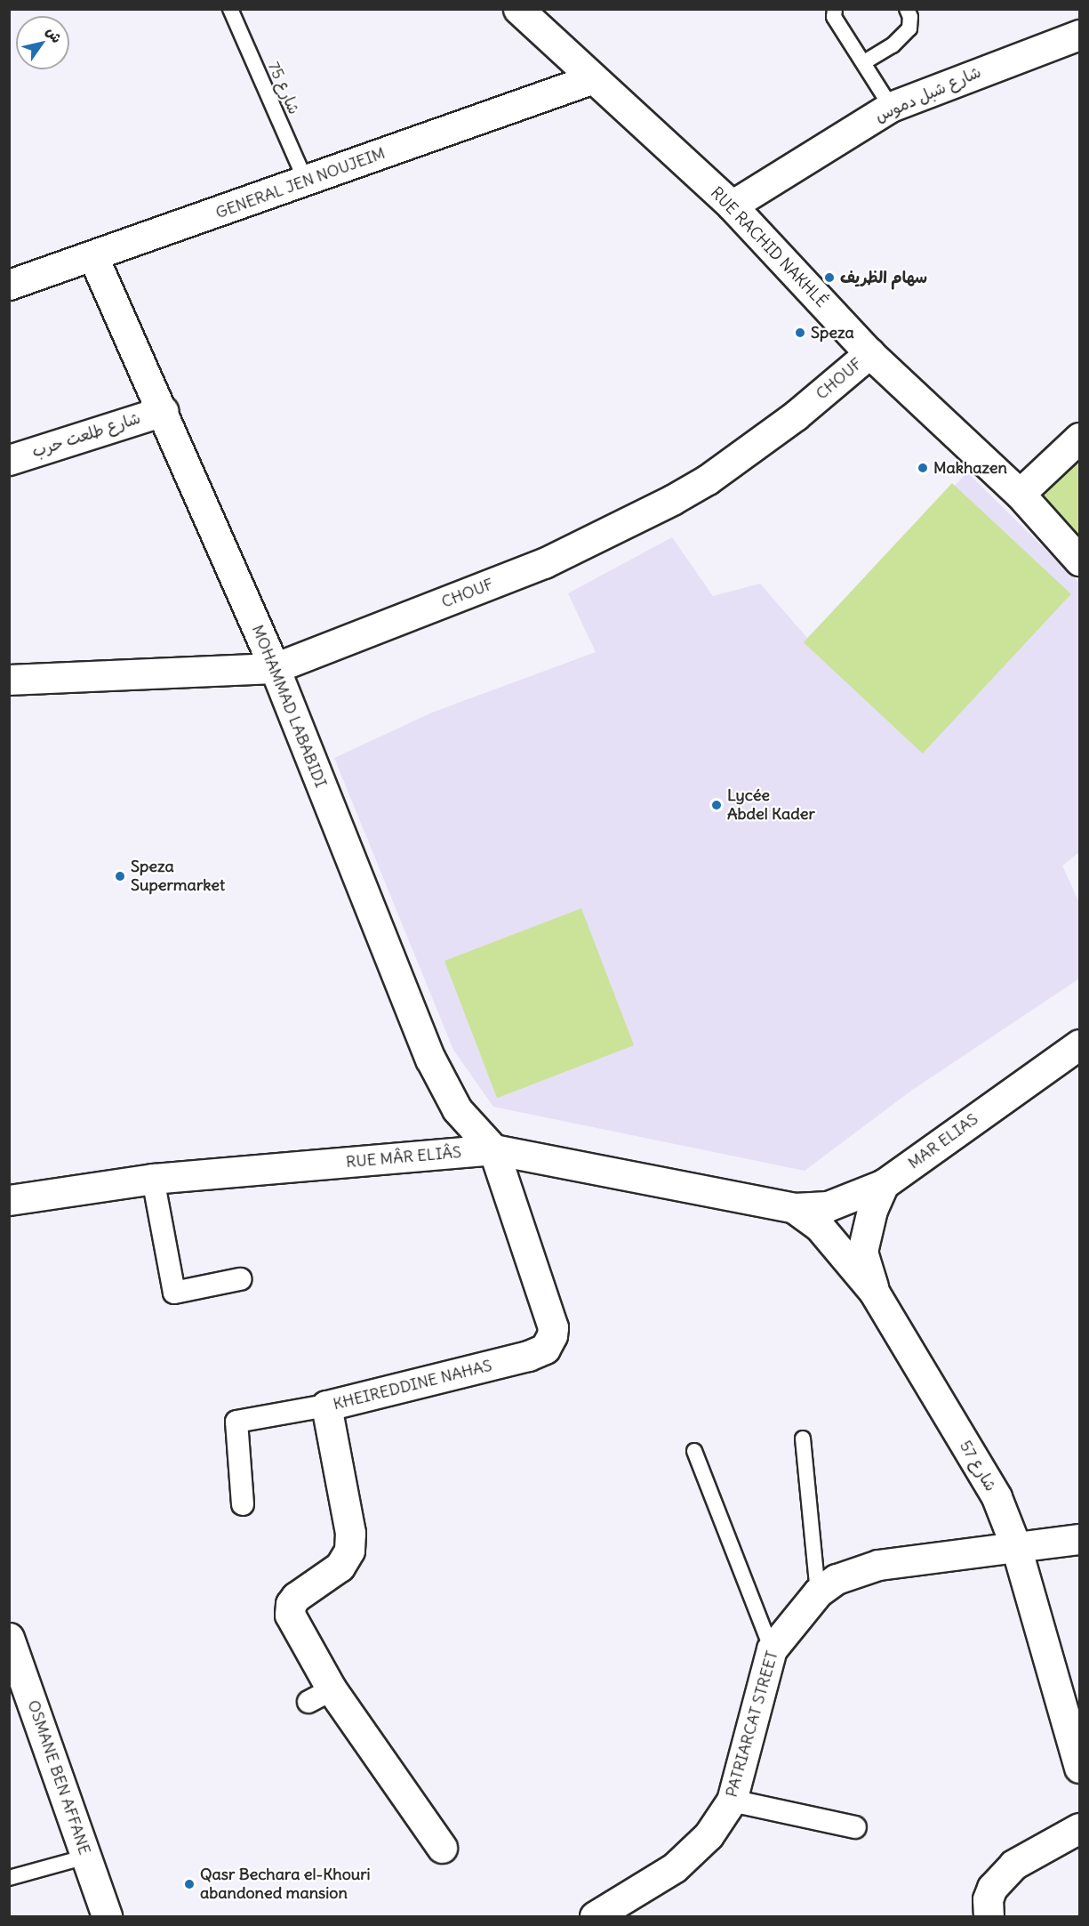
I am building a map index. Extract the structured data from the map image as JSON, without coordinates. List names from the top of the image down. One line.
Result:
{"streets":{"street":["شارع شبل دموس","GENERAL JEN NOUJEIM","RUE RACHID NAKHLÉ","CHOUF","شارع طلعت حرب","MOHAMMAD LABABIDI","MAR ELIAS","RUE MÂR ELIÂS","KHEIREDDINE NAHAS","شارع 57","PATRIARCAT STREET","OSMANE BEN AFFANE"],"lane":["شارع 75"]},"crossings":[["شارع 75","GENERAL JEN NOUJEIM"],["شارع شبل دموس","RUE RACHID NAKHLÉ"],["GENERAL JEN NOUJEIM","RUE RACHID NAKHLÉ"],["GENERAL JEN NOUJEIM","MOHAMMAD LABABIDI"],["RUE RACHID NAKHLÉ","CHOUF"],["CHOUF","MOHAMMAD LABABIDI"],["شارع طلعت حرب","MOHAMMAD LABABIDI"],["MOHAMMAD LABABIDI","RUE MÂR ELIÂS"],["MOHAMMAD LABABIDI","KHEIREDDINE NAHAS"],["MAR ELIAS","RUE MÂR ELIÂS"],["MAR ELIAS","شارع 57"],["RUE MÂR ELIÂS","KHEIREDDINE NAHAS"],["RUE MÂR ELIÂS","شارع 57"],["شارع 57","PATRIARCAT STREET"]],"places":["سهام الظريف","Speza","Makhazen","Lycée Abdel Kader","Speza Supermarket","Qasr Bechara el-Khouri abandoned mansion"],"north":"top right"}
